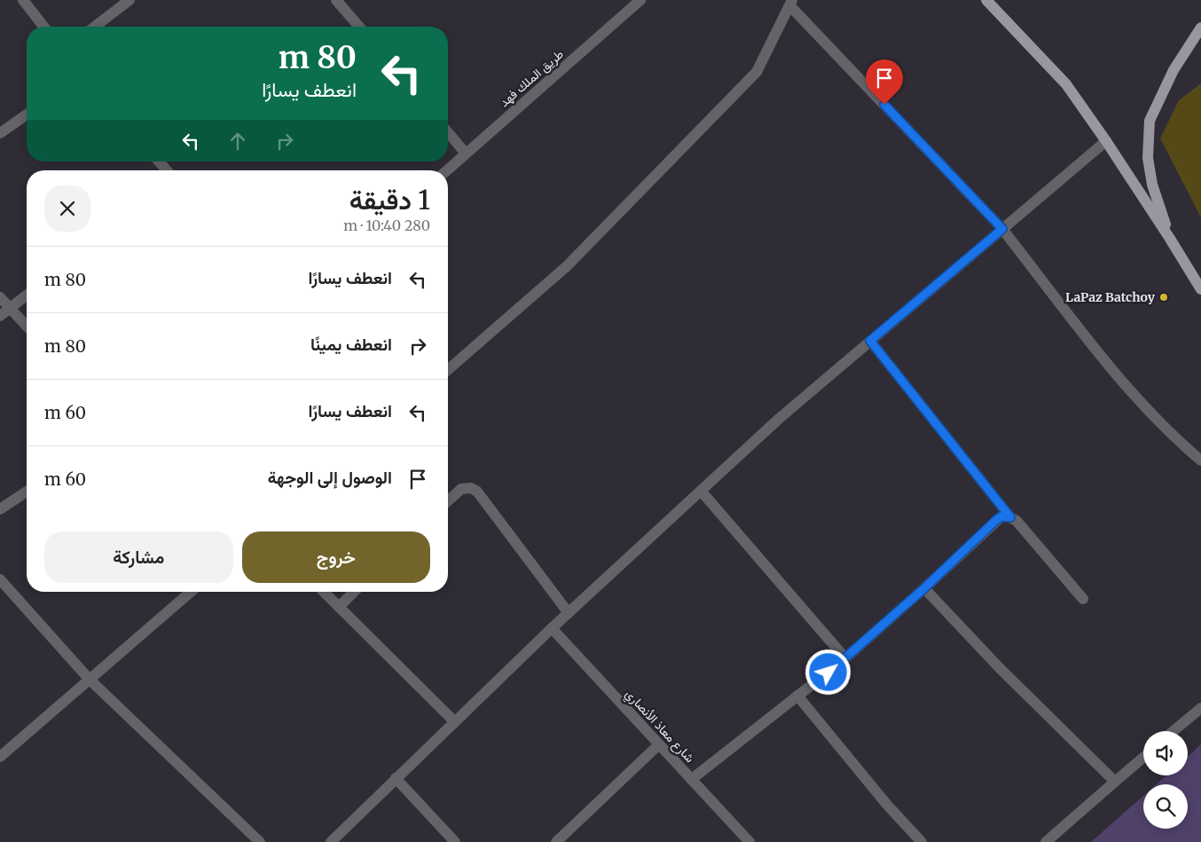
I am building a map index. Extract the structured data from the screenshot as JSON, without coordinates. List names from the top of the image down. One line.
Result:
{"streets":{"street":["طريق الملك فهد","شارع معاذ الأنصاري"]},"places":["LaPaz Batchoy"],"page":{"turn":["80 m","انعطف يسارًا"],"heading":["1 دقيقة","280 m · 10:40"],"list":[{"name":"انعطف يسارًا","value":"80 m"},{"name":"انعطف يمينًا","value":"80 m"},{"name":"انعطف يسارًا","value":"60 m"},{"name":"الوصول إلى الوجهة","value":"60 m"}],"buttons":["خروج","مشاركة"]}}
